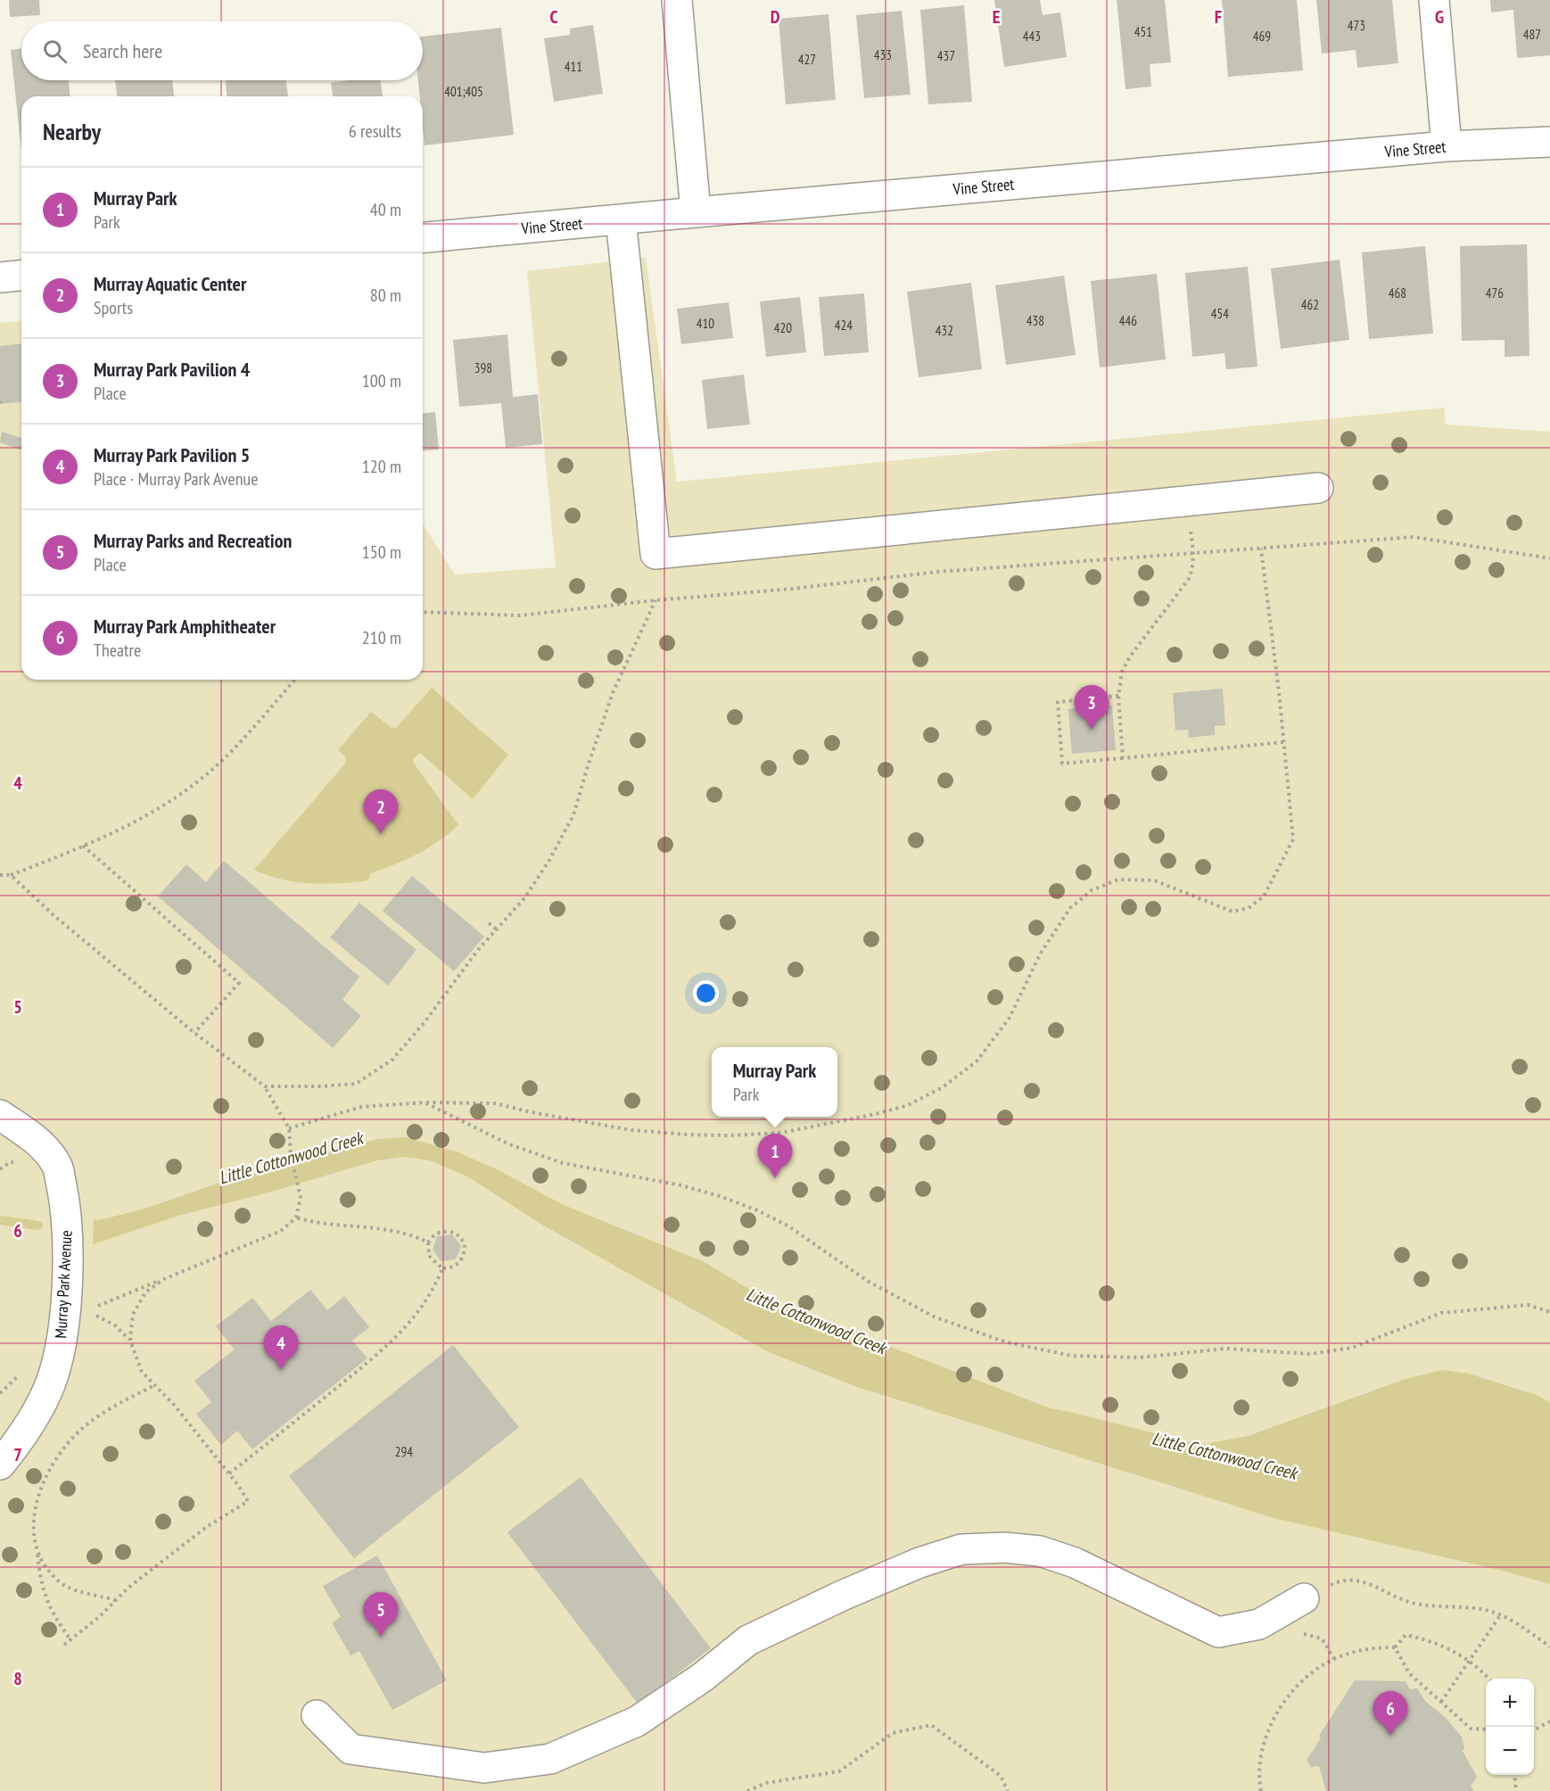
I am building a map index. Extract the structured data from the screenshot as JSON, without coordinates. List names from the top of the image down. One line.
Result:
{"streets":{"street":["Vine Street","Murray Park Avenue"]},"water":["Little Cottonwood Creek"],"house_numbers":["473","451","487","443","469","433","437","427","411","401;405","468","476","462","454","438","446","410","424","420","432","398","294"],"page":{"search":"Search here","heading":["Nearby","6 results"],"list":[{"mark":"1","name":"Murray Park","note":"Park","value":"40 m"},{"mark":"2","name":"Murray Aquatic Center","note":"Sports","value":"80 m"},{"mark":"3","name":"Murray Park Pavilion 4","note":"Place","value":"100 m"},{"mark":"4","name":"Murray Park Pavilion 5","note":"Place · Murray Park Avenue","value":"120 m"},{"mark":"5","name":"Murray Parks and Recreation","note":"Place","value":"150 m"},{"mark":"6","name":"Murray Park Amphitheater","note":"Theatre","value":"210 m"}],"pins":["3","2","1","4","5","6"],"popup":["Murray Park","Park"],"map_buttons":["+","−"]},"grid":{"columns":["C","D","E","F","G"],"rows":["4","5","6","7","8"]}}
